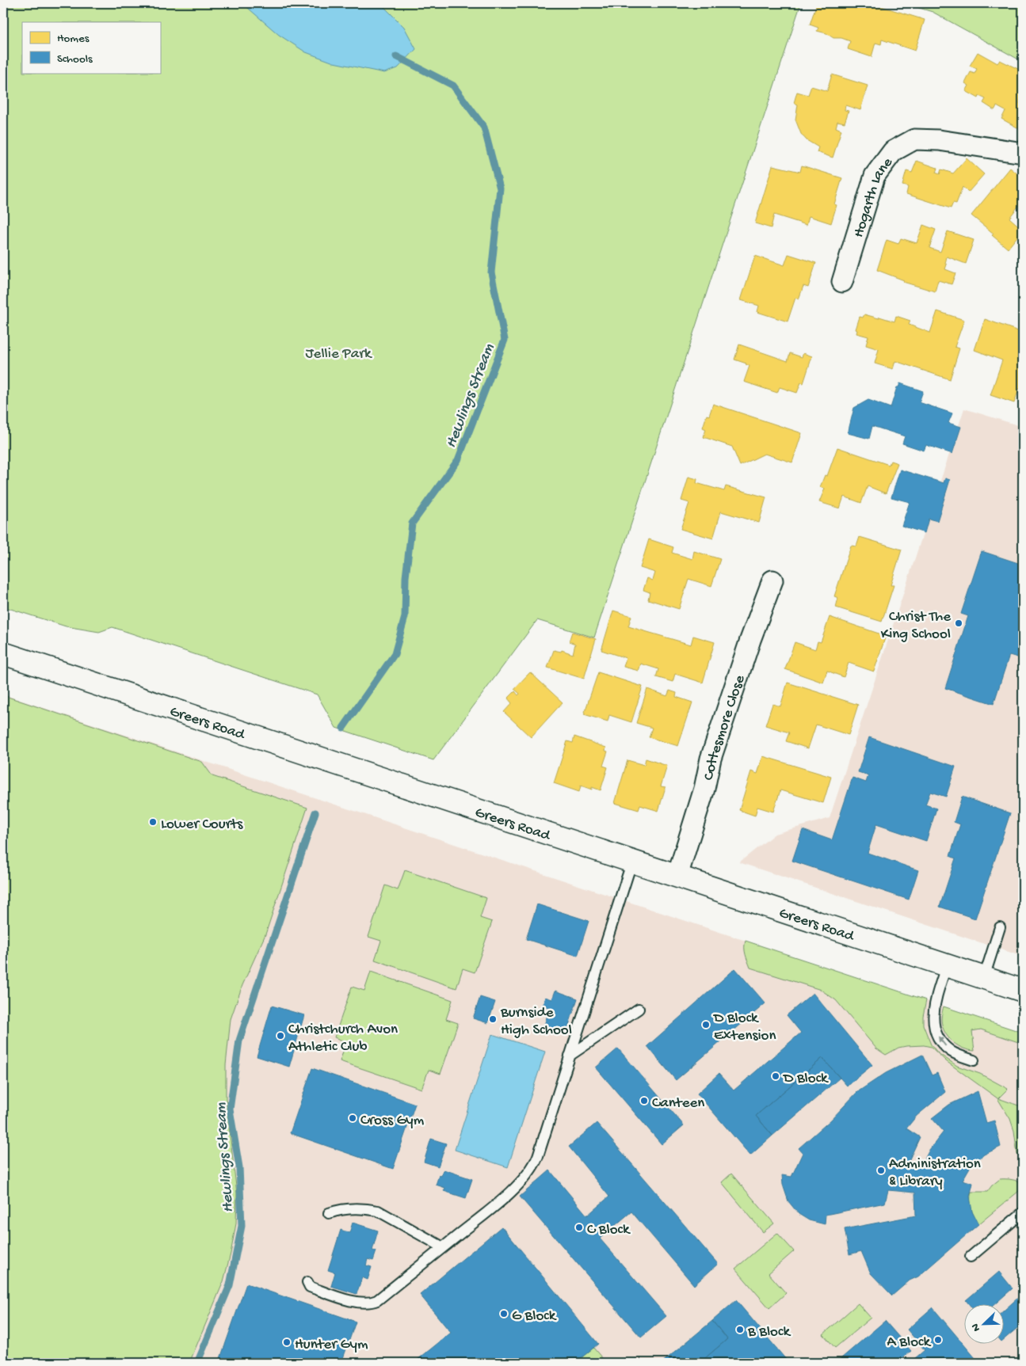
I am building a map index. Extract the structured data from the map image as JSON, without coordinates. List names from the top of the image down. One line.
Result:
{"streets":{"street":["Hogarth Lane","Greers Road","Cottesmore Close"]},"crossings":[["Greers Road","Cottesmore Close"]],"water":["Hewlings Stream"],"parks":["Jellie Park"],"places":["Christ The King School","Lower Courts","Burnside High School","D Block Extension","Christchurch Avon Athletic Club","D Block","Canteen","Cross Gym","Administration & Library","C Block","G Block","B Block","A Block","Hunter Gym"],"legend":["Homes","Schools"],"north":"bottom left"}
